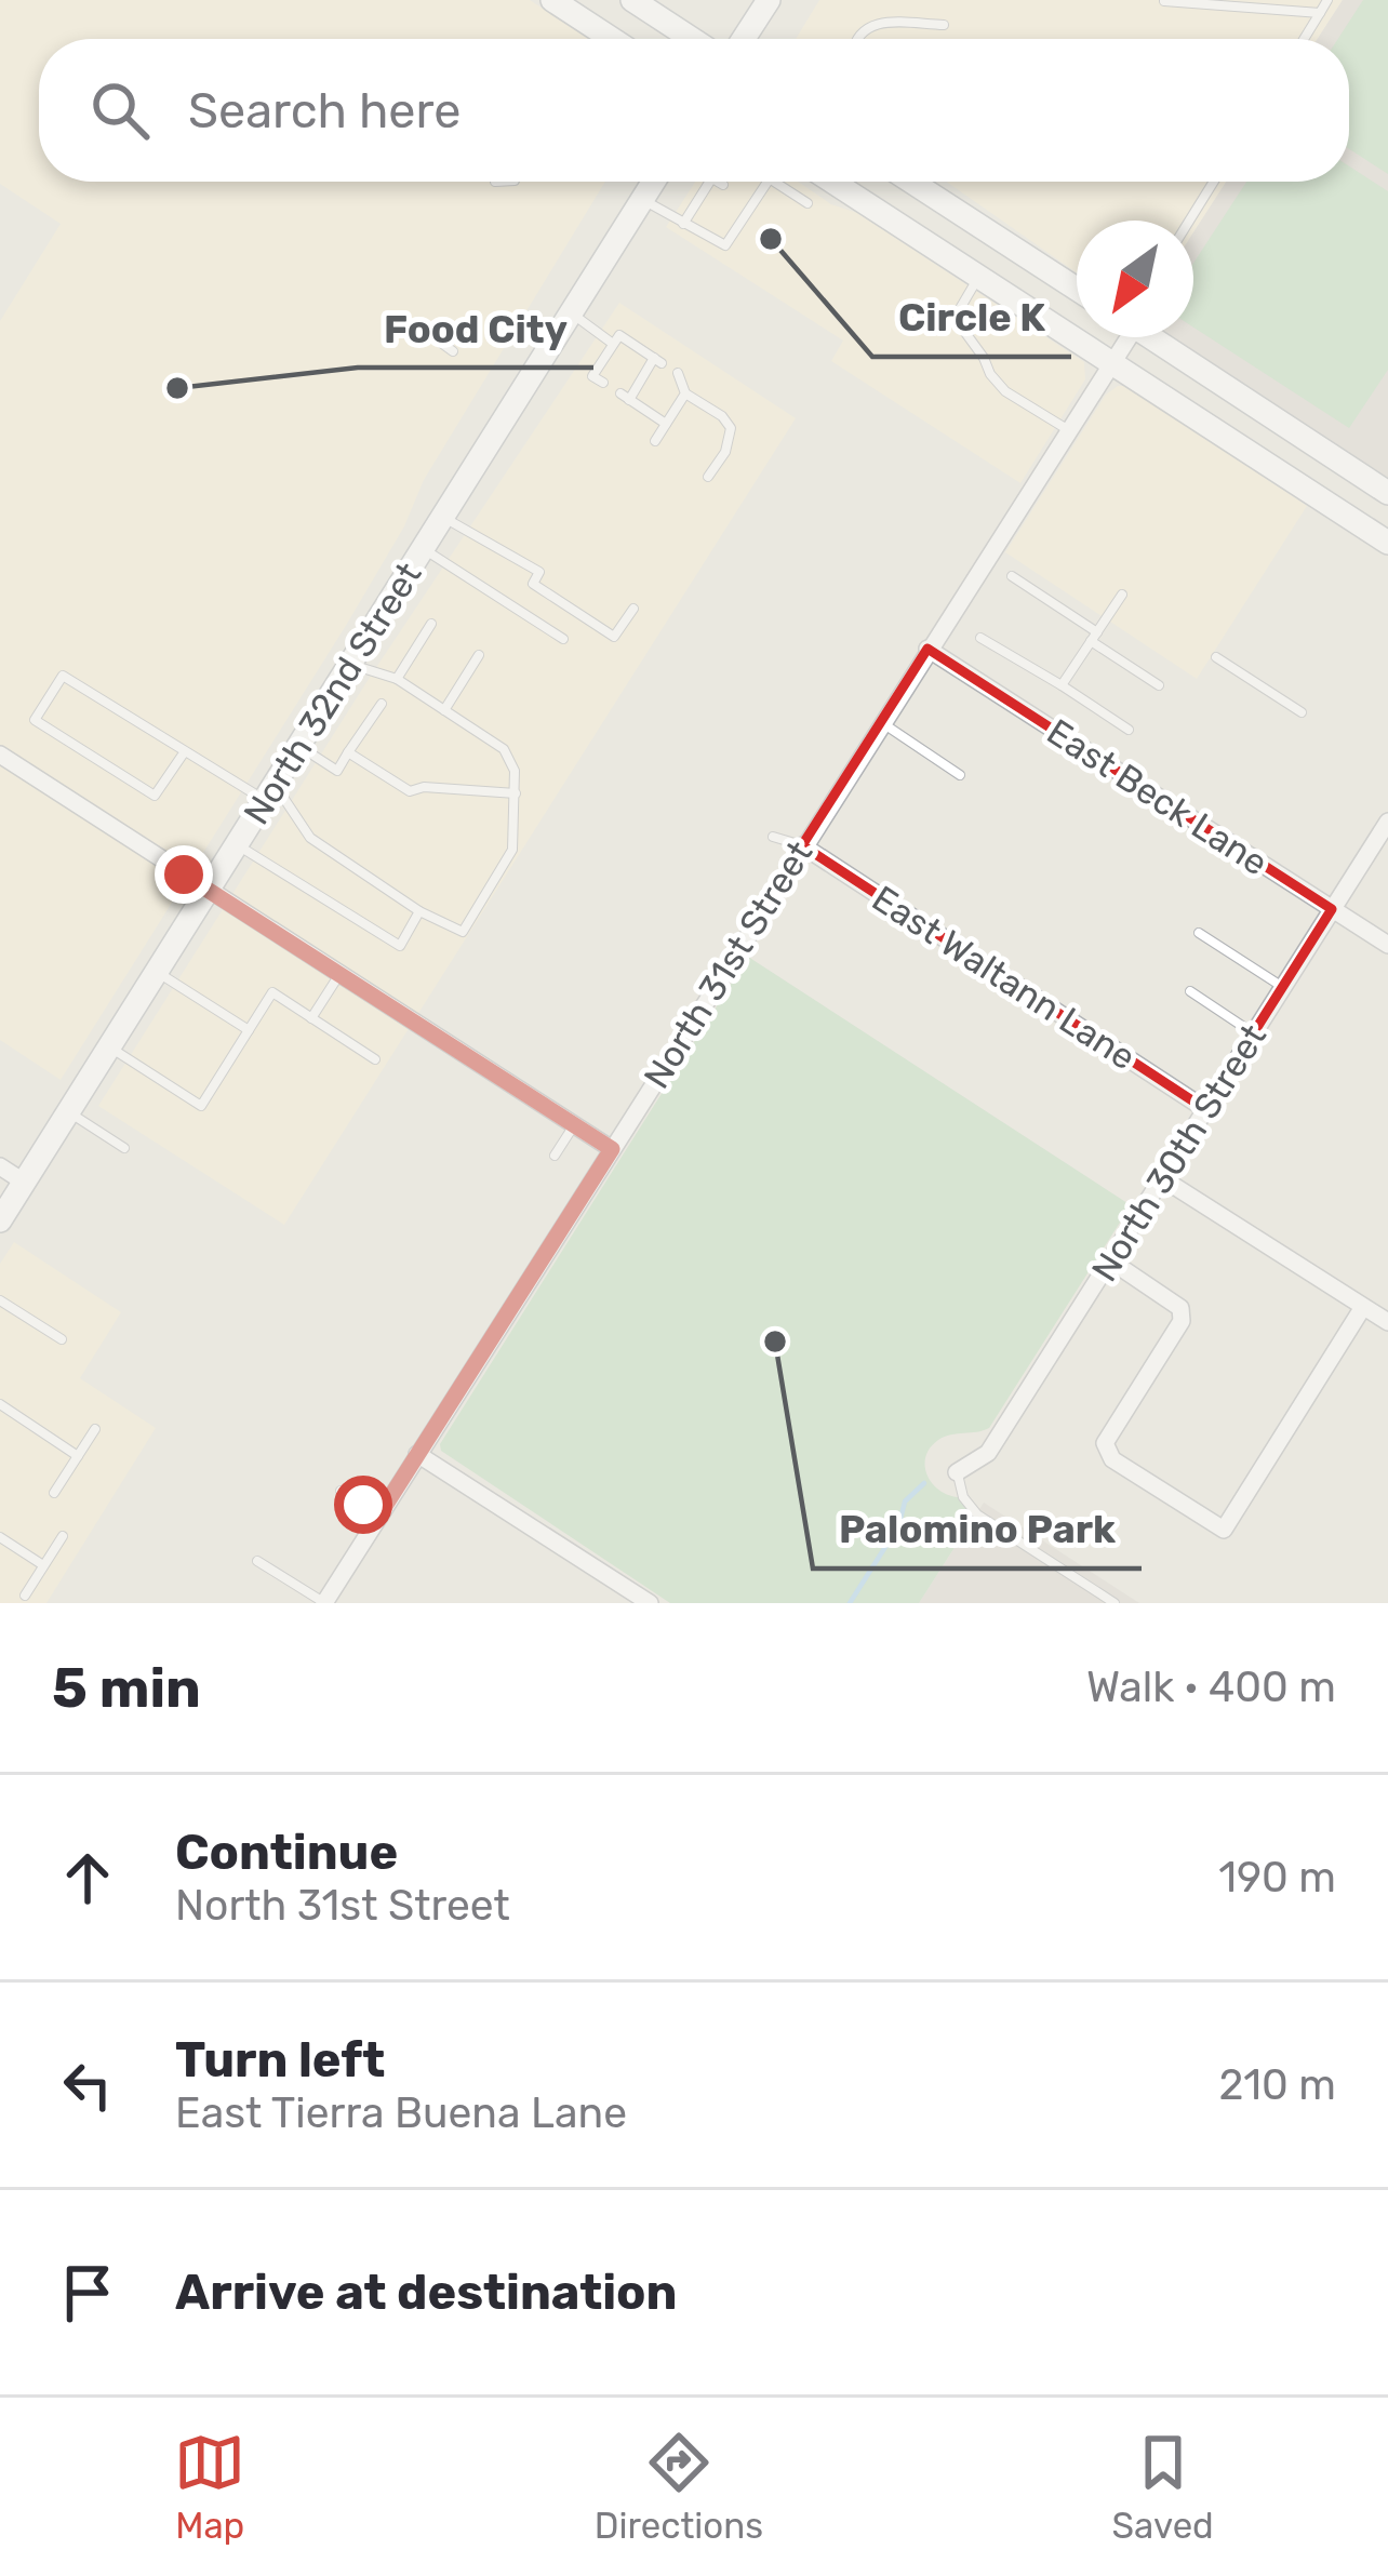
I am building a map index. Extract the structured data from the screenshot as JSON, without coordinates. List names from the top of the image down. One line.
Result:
{"streets":{"main road":["North 32nd Street"],"street":["East Beck Lane","North 31st Street","East Waltann Lane","North 30th Street"]},"crossings":[["East Beck Lane","North 31st Street"],["East Beck Lane","North 30th Street"],["North 31st Street","East Waltann Lane"],["East Waltann Lane","North 30th Street"]],"places":["Circle K","Food City","Palomino Park"],"north":"bottom left","page":{"search":"Search here","heading":["5 min","Walk · 400 m"],"list":[["Continue","North 31st Street","190 m"],["Turn left","East Tierra Buena Lane","210 m"],"Arrive at destination"],"nav":["Map","Directions","Saved"]}}
